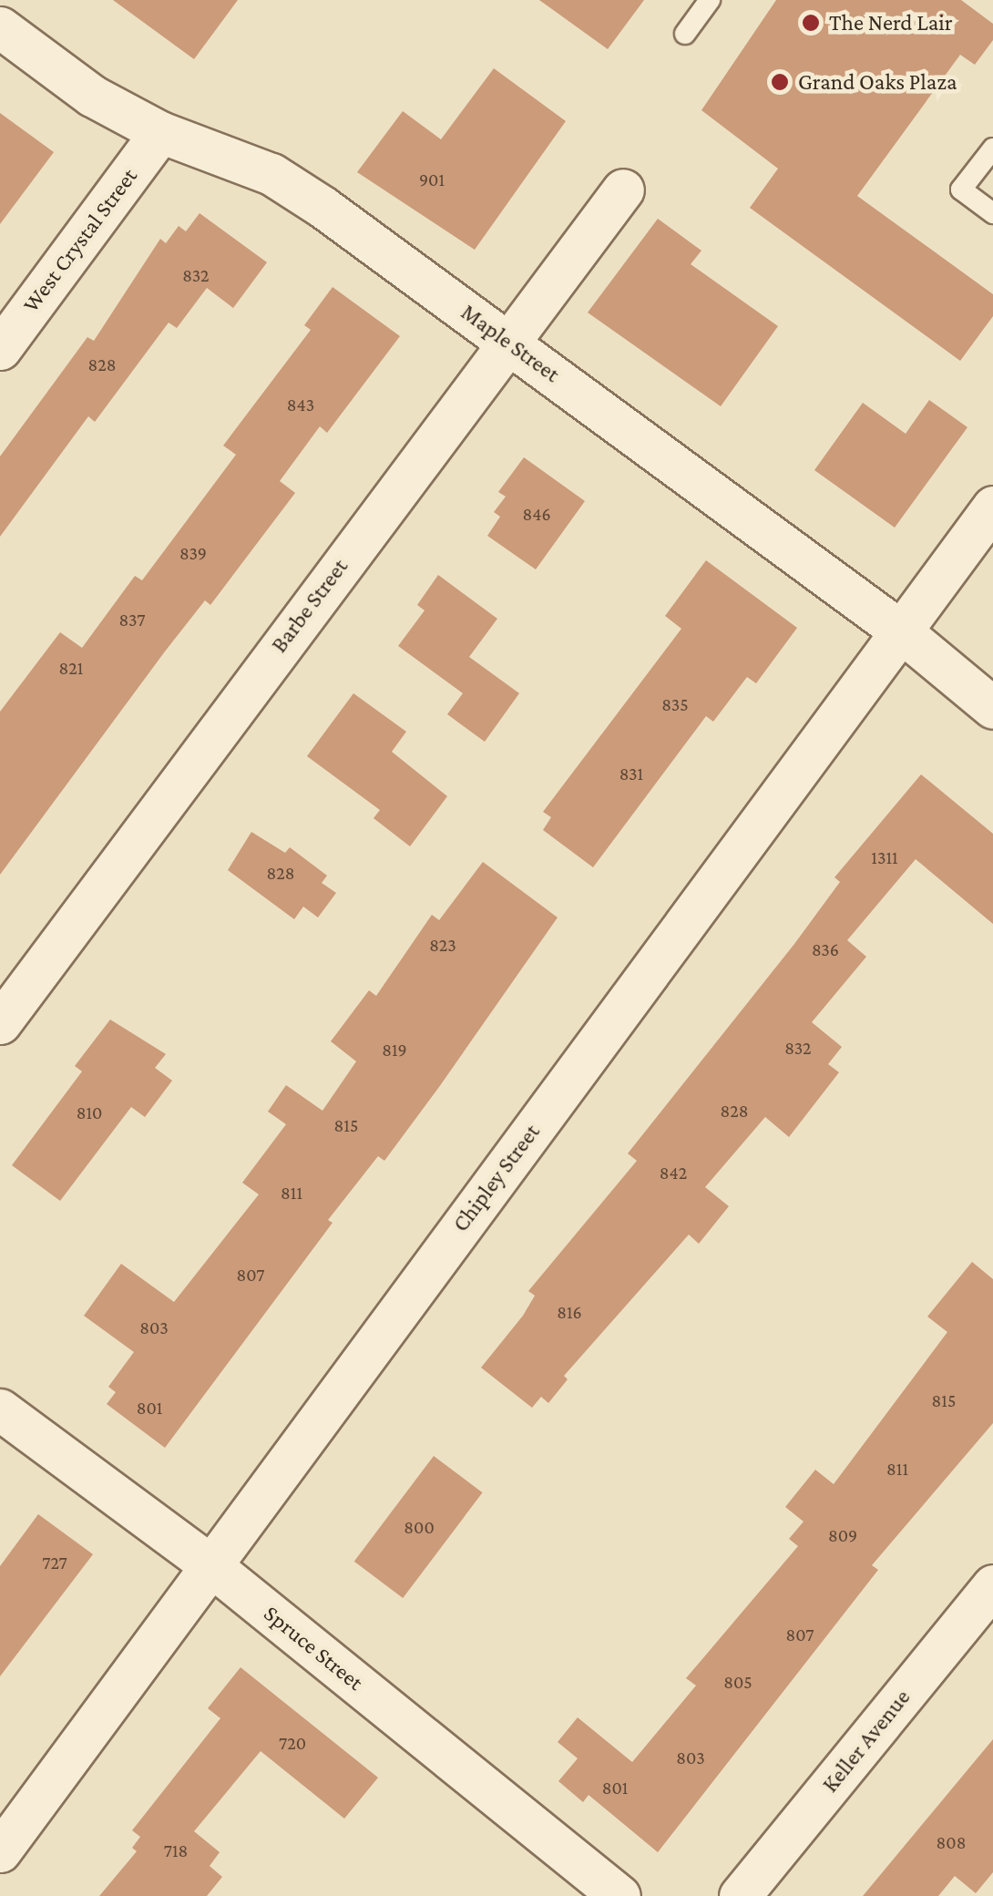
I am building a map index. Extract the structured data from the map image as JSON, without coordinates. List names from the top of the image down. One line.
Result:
{"streets":{"street":["West Crystal Street","Maple Street","Barbe Street","Chipley Street","Spruce Street","Keller Avenue"]},"crossings":[["West Crystal Street","Maple Street"],["Maple Street","Barbe Street"],["Maple Street","Chipley Street"],["Chipley Street","Spruce Street"]],"places":["The Nerd Lair","Grand Oaks Plaza"],"house_numbers":["901","832","828","843","846","839","837","821","835","831","1311","828","823","836","832","819","828","810","815","842","811","807","816","803","815","801","811","800","809","727","807","805","720","803","801","808","718"]}
